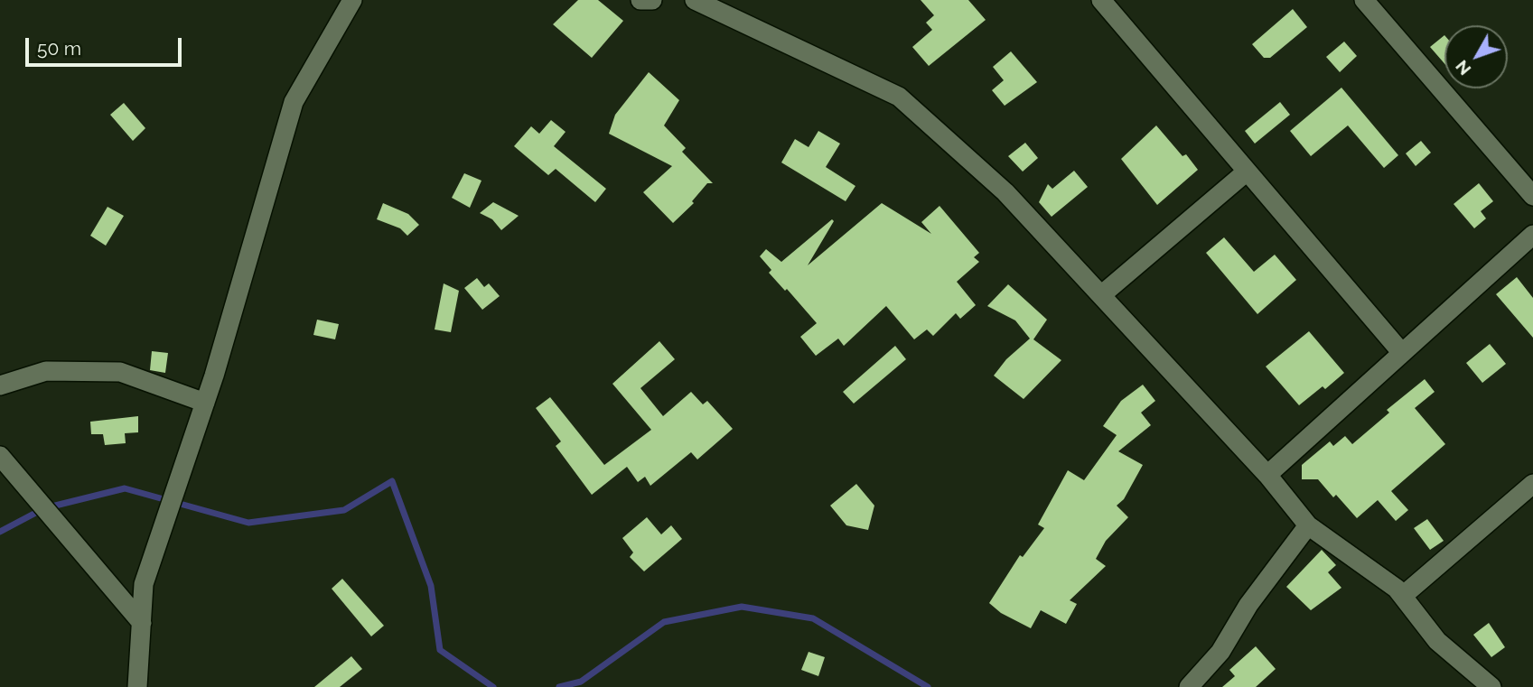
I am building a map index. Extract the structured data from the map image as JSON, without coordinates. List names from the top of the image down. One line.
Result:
{"scale_bar":"50 m","north":"bottom left"}
